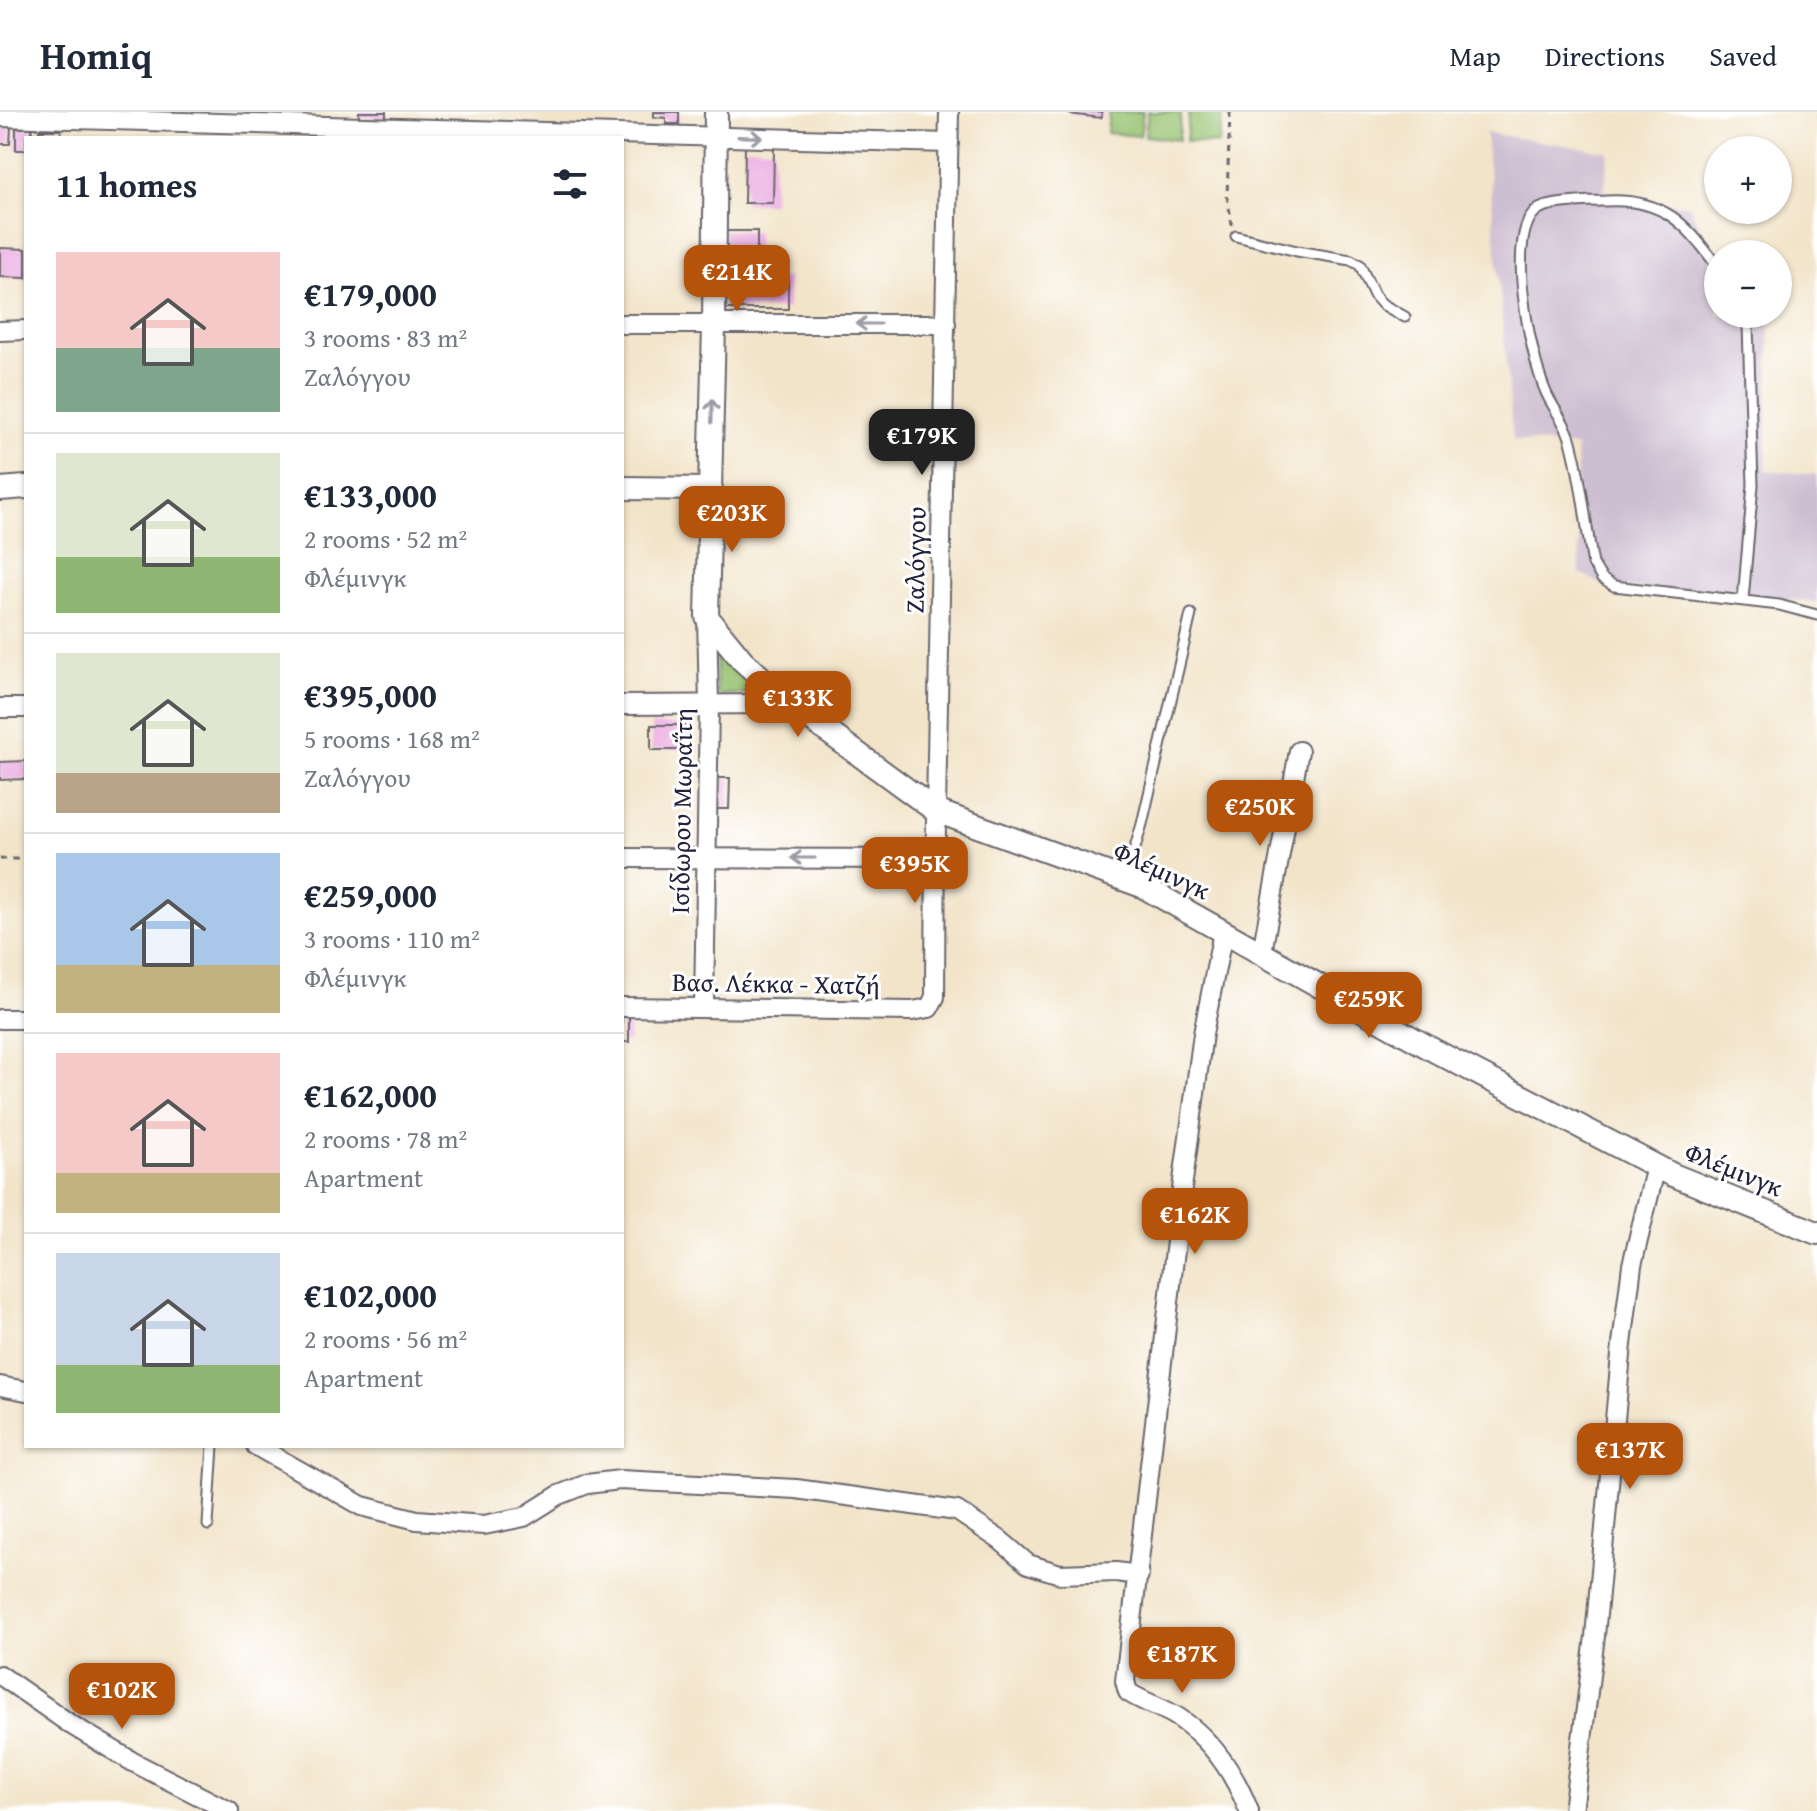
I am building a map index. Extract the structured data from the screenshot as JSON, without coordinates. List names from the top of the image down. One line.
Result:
{"streets":{"street":["Ζαλόγγου","Ισίδωρου Μωραΐτη","Φλέμινγκ","Βασ. Λέκκα - Χατζή"]},"crossings":[["Ζαλόγγου","Φλέμινγκ"],["Ζαλόγγου","Βασ. Λέκκα - Χατζή"],["Ισίδωρου Μωραΐτη","Φλέμινγκ"],["Ισίδωρου Μωραΐτη","Βασ. Λέκκα - Χατζή"]],"page":{"header":"Homiq","nav":["Map","Directions","Saved"],"map_buttons":["+","−"],"heading":"11 homes","list":[{"name":"€179,000","note":"3 rooms · 83 m² · Ζαλόγγου"},{"name":"€133,000","note":"2 rooms · 52 m² · Φλέμινγκ"},{"name":"€395,000","note":"5 rooms · 168 m² · Ζαλόγγου"},{"name":"€259,000","note":"3 rooms · 110 m² · Φλέμινγκ"},{"name":"€162,000","note":"2 rooms · 78 m² · Apartment"},{"name":"€102,000","note":"2 rooms · 56 m² · Apartment"}],"price":["€214K","€179K","€203K","€133K","€250K","€395K","€259K","€162K","€137K","€187K","€102K"]}}
